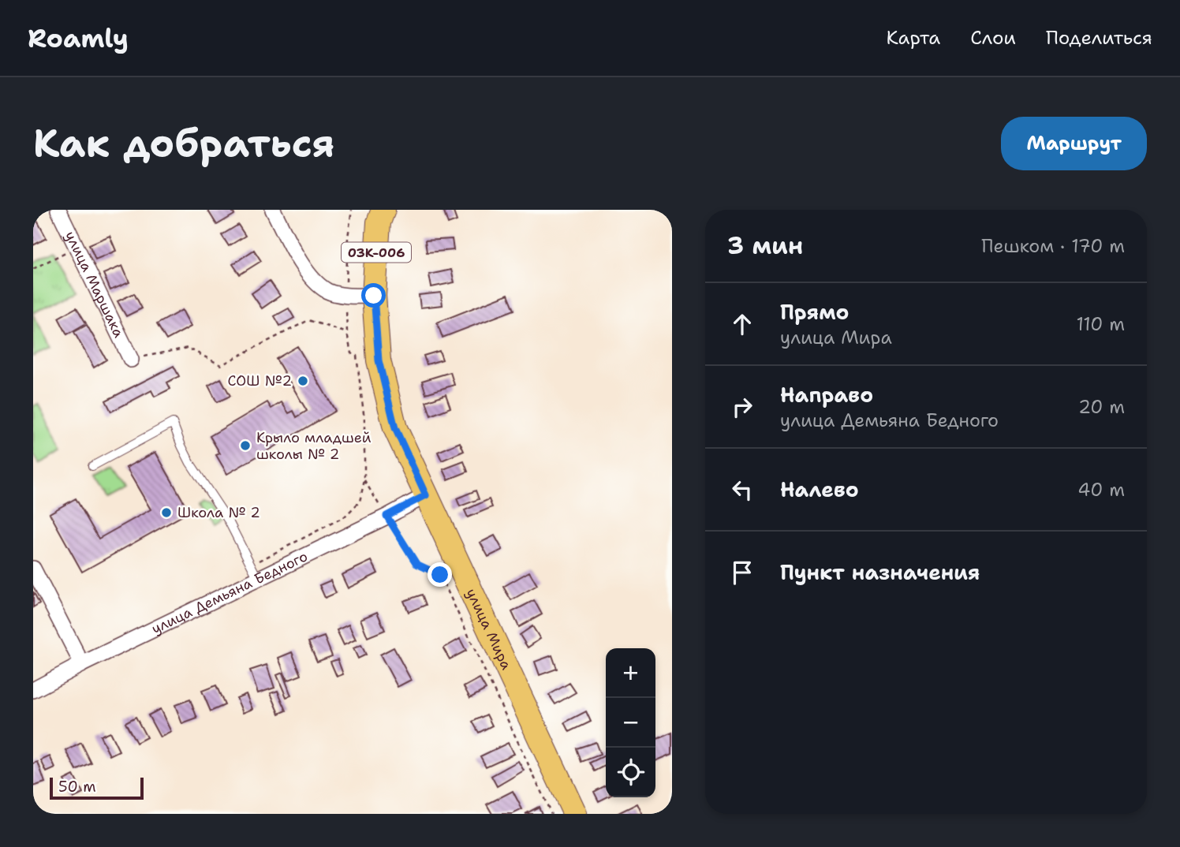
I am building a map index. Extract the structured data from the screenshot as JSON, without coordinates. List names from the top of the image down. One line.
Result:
{"streets":{"main road":["03К-006","улица Мира"],"street":["улица Маршака","улица Демьяна Бедного"]},"crossings":[["03К-006","улица Мира"],["улица Демьяна Бедного","улица Мира"]],"places":["СОШ №2","Крыло младшей школы № 2","Школа № 2"],"scale_bar":"50 m","page":{"header":"Roamly","nav":["Карта","Слои","Поделиться"],"buttons":"Маршрут","title":"Как добраться","heading":["3 мин","Пешком · 170 m"],"list":[["Прямо","улица Мира","110 m"],["Направо","улица Демьяна Бедного","20 m"],["Налево","40 m"],"Пункт назначения"],"map_buttons":["+","−"],"scale":"50 m"}}
